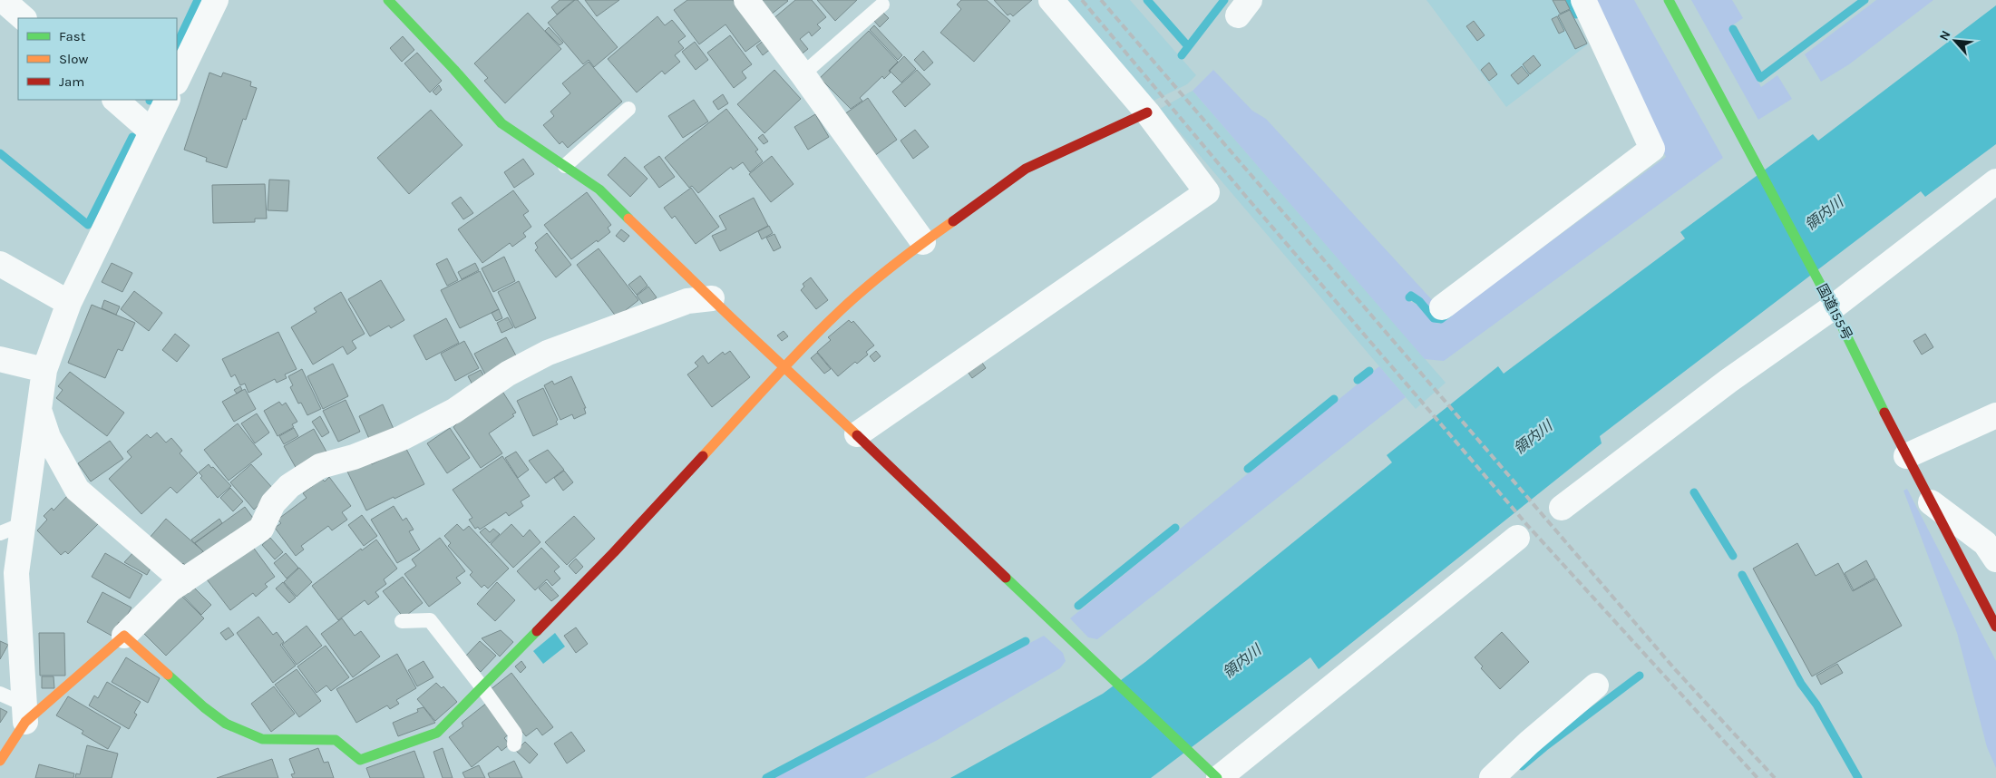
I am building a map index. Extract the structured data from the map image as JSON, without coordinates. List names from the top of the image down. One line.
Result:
{"streets":{"main road":["国道155号"]},"water":["領内川"],"legend":["Fast","Slow","Jam"],"north":"top left"}
